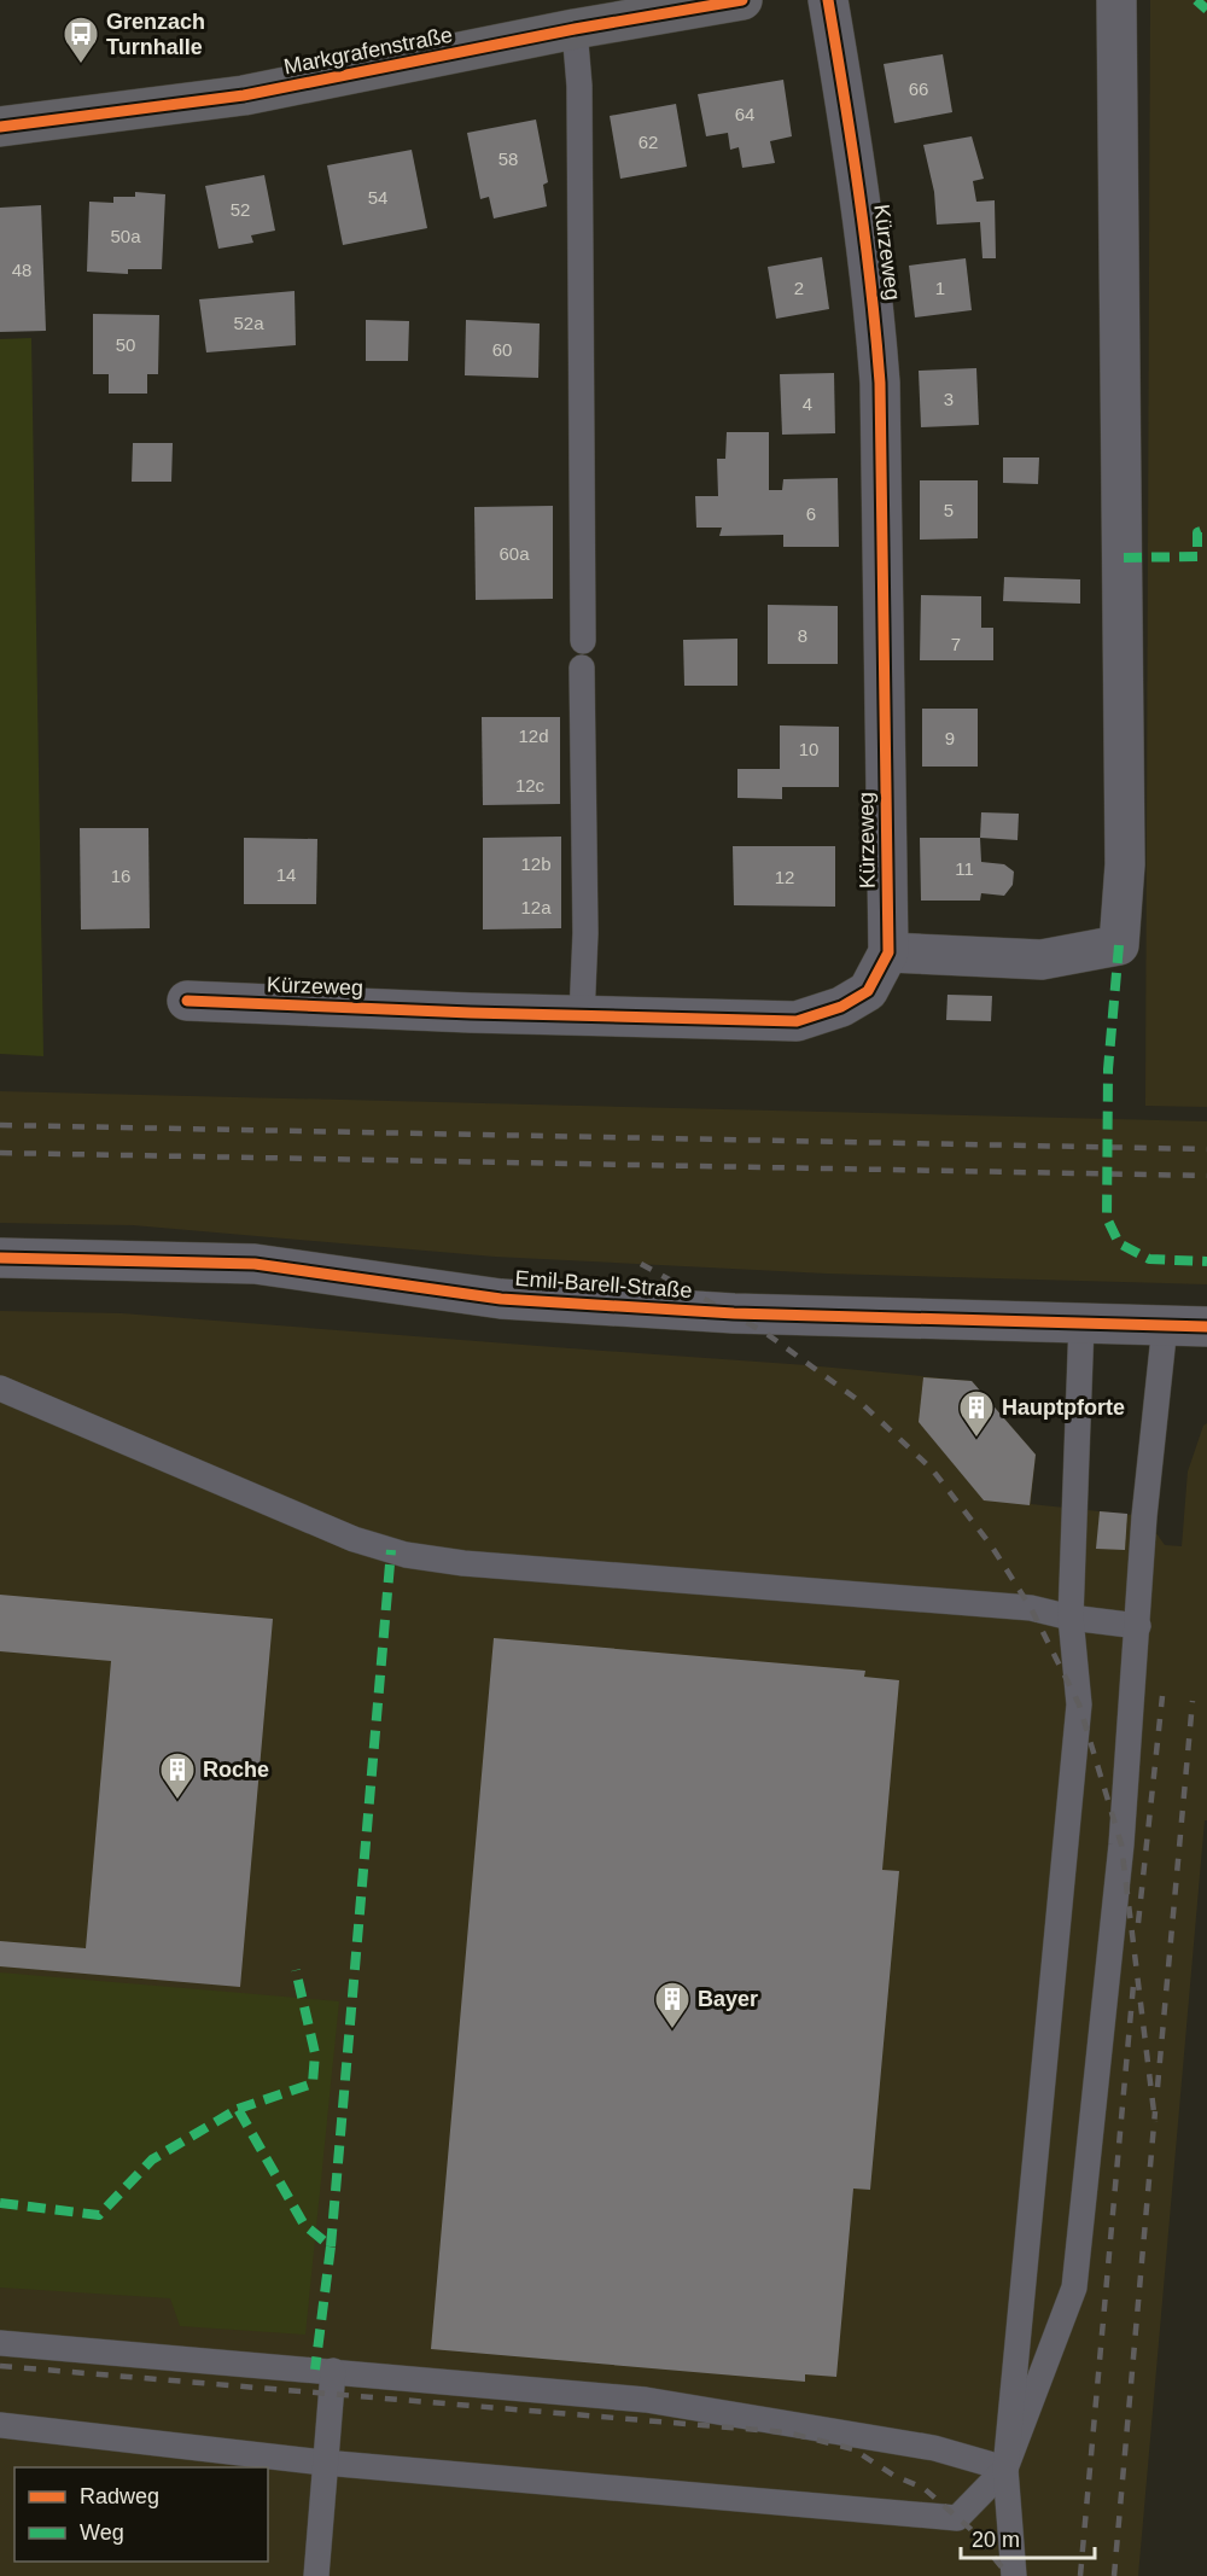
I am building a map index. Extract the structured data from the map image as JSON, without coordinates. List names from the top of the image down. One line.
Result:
{"streets":{"main road":["Markgrafenstraße"],"street":["Kürzeweg","Emil-Barell-Straße"]},"places":{"bus stop":["Grenzach Turnhalle"],"building":["Hauptpforte","Roche","Bayer"]},"house_numbers":["66","64","62","58","54","52","50a","48","2","1","52a","50","60","3","4","5","6","60a","8","7","12d","9","10","12c","12b","11","14","16","12","12a"],"legend":["Radweg","Weg"],"scale_bar":"20 m"}
